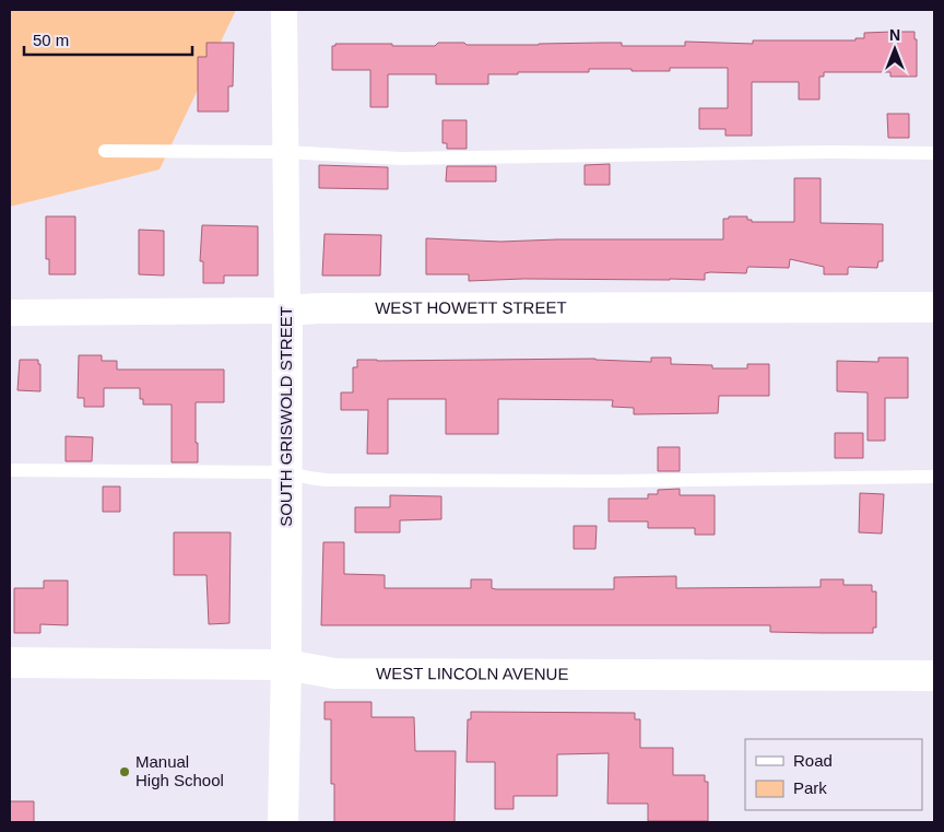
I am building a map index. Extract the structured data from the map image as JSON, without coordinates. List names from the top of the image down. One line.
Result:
{"streets":{"main road":["WEST HOWETT STREET","SOUTH GRISWOLD STREET","WEST LINCOLN AVENUE"]},"crossings":[["WEST HOWETT STREET","SOUTH GRISWOLD STREET"],["SOUTH GRISWOLD STREET","WEST LINCOLN AVENUE"]],"places":["Manual High School"],"legend":["Road","Park"],"scale_bar":"50 m","north":"top"}
